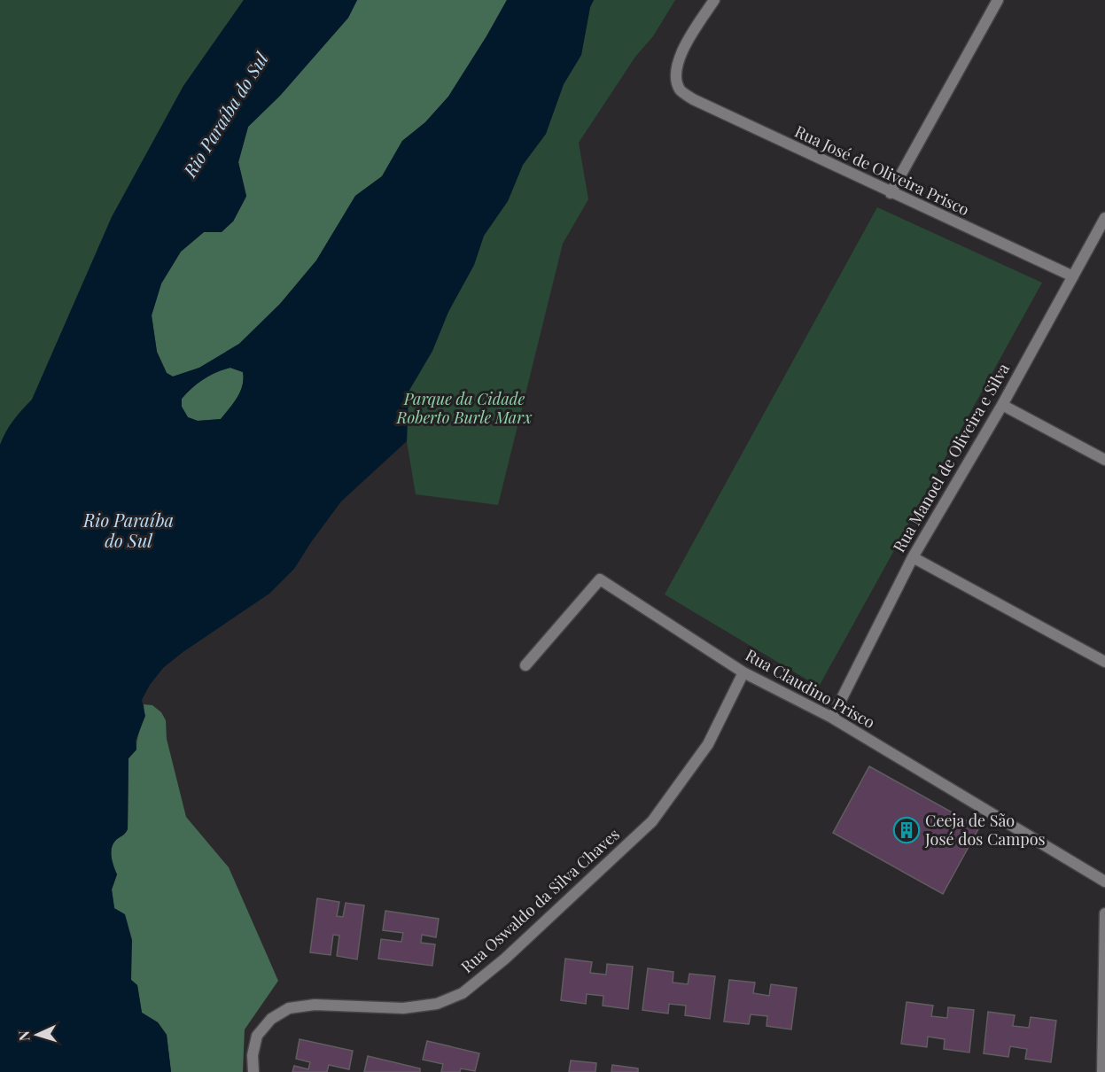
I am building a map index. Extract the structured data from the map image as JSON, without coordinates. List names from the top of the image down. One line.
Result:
{"streets":{"street":["Rua José de Oliveira Prisco","Rua Manoel de Oliveira e Silva","Rua Claudino Prisco","Rua Oswaldo da Silva Chaves"]},"crossings":[["Rua José de Oliveira Prisco","Rua Manoel de Oliveira e Silva"],["Rua Manoel de Oliveira e Silva","Rua Claudino Prisco"],["Rua Claudino Prisco","Rua Oswaldo da Silva Chaves"]],"water":["Rio Paraíba do Sul"],"parks":["Parque da Cidade Roberto Burle Marx"],"places":{"building":["Ceeja de São José dos Campos"]},"north":"left"}
